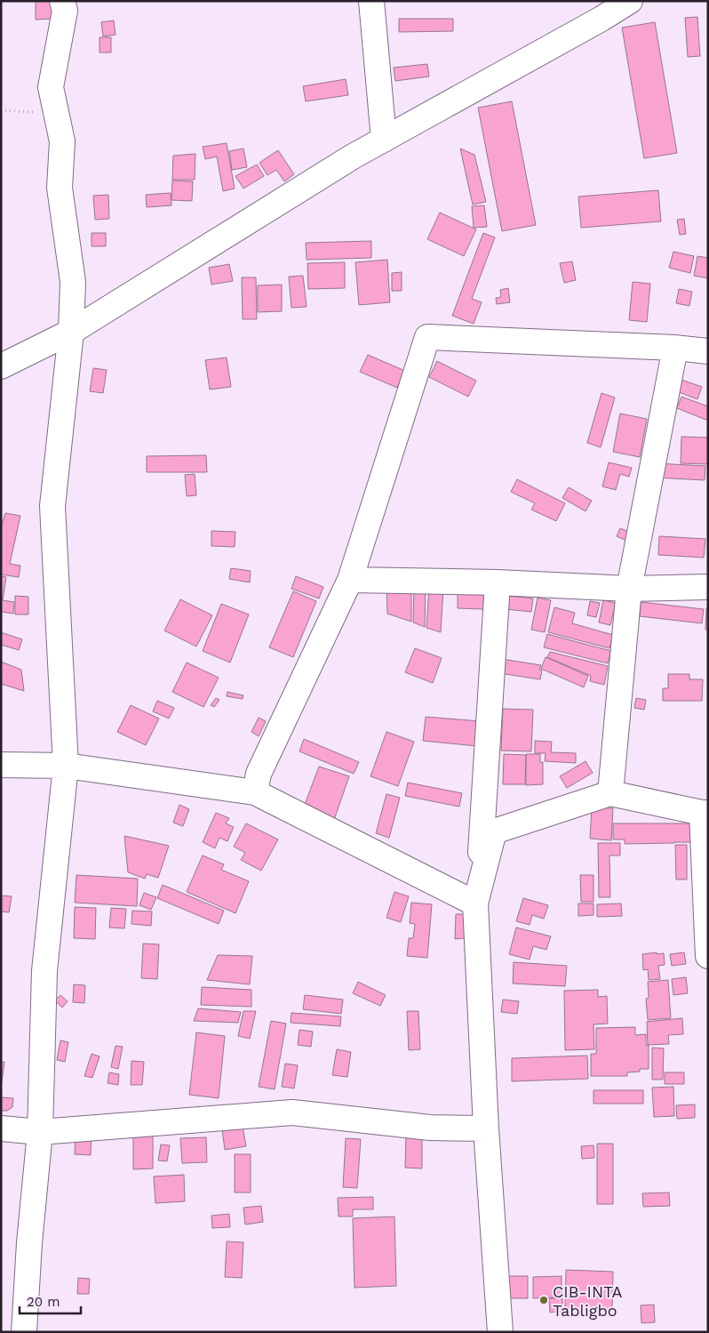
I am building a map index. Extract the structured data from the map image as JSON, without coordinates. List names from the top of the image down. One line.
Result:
{"places":["CIB-INTA Tabligbo"],"scale_bar":"20 m"}
